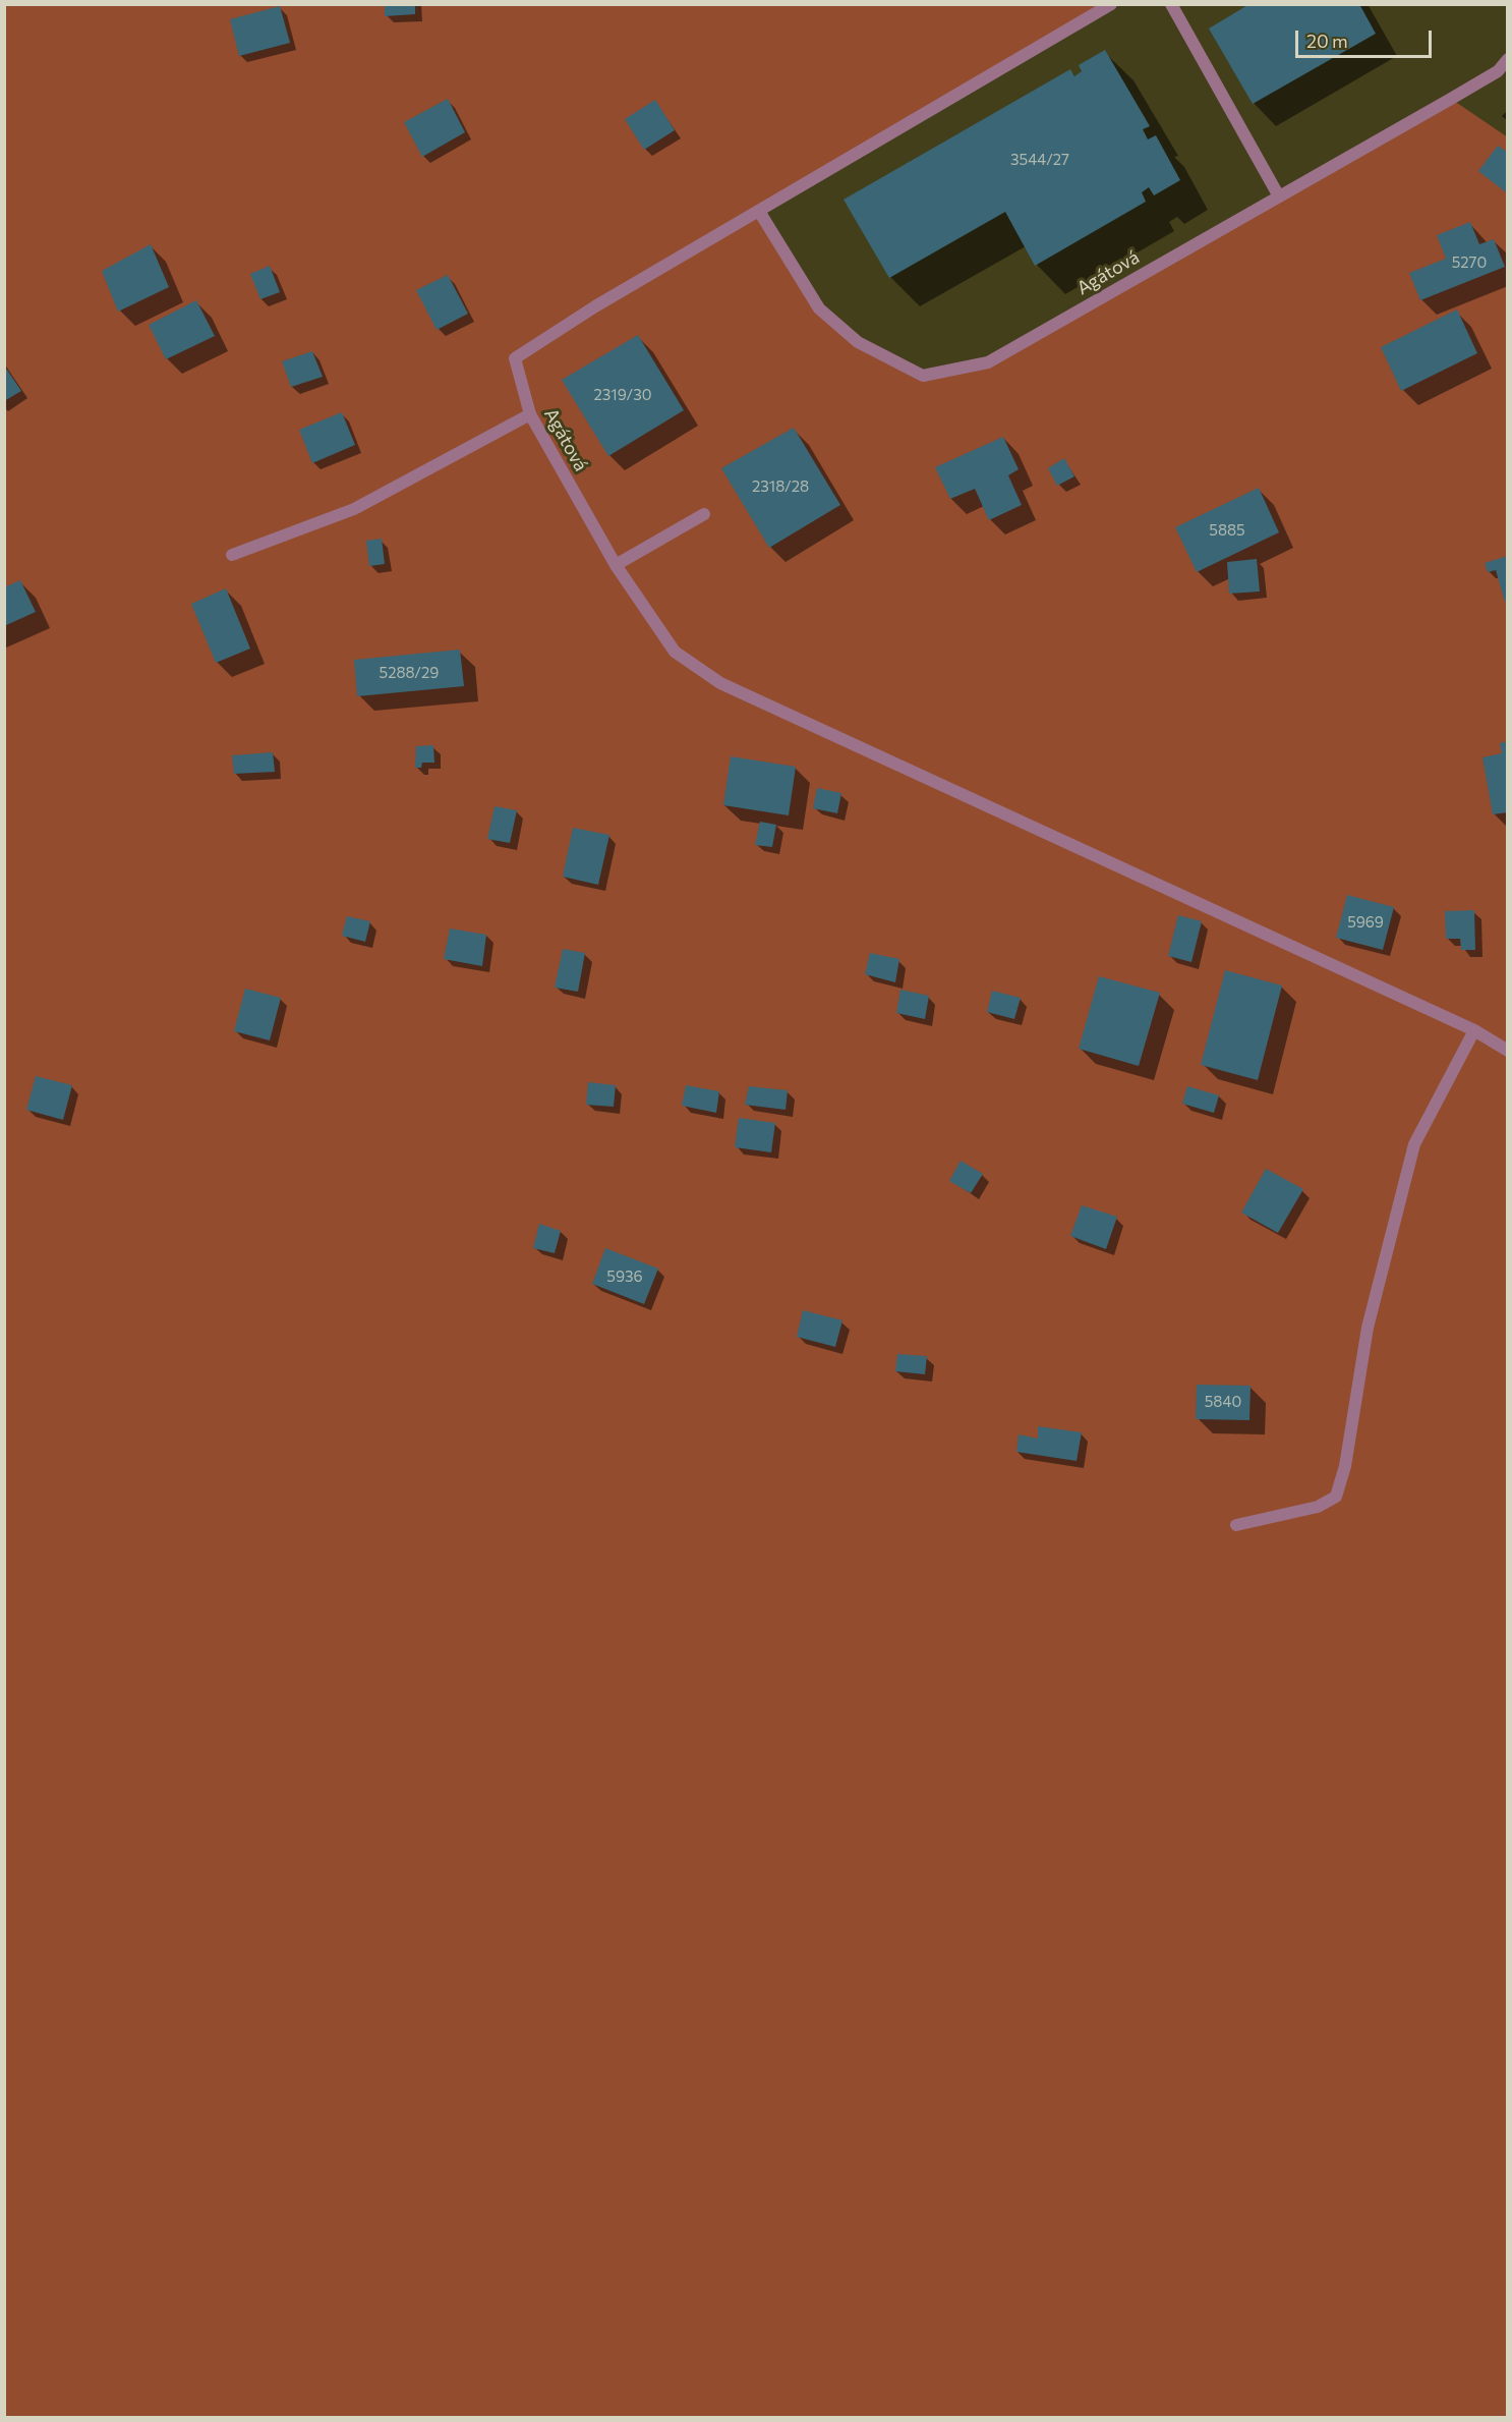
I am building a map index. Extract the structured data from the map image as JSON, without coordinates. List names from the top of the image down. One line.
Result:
{"streets":{"street":["Agátová"]},"house_numbers":["3544/27","5270","2319/30","2318/28","5885","5288/29","5969","5936","5840"],"scale_bar":"20 m"}
